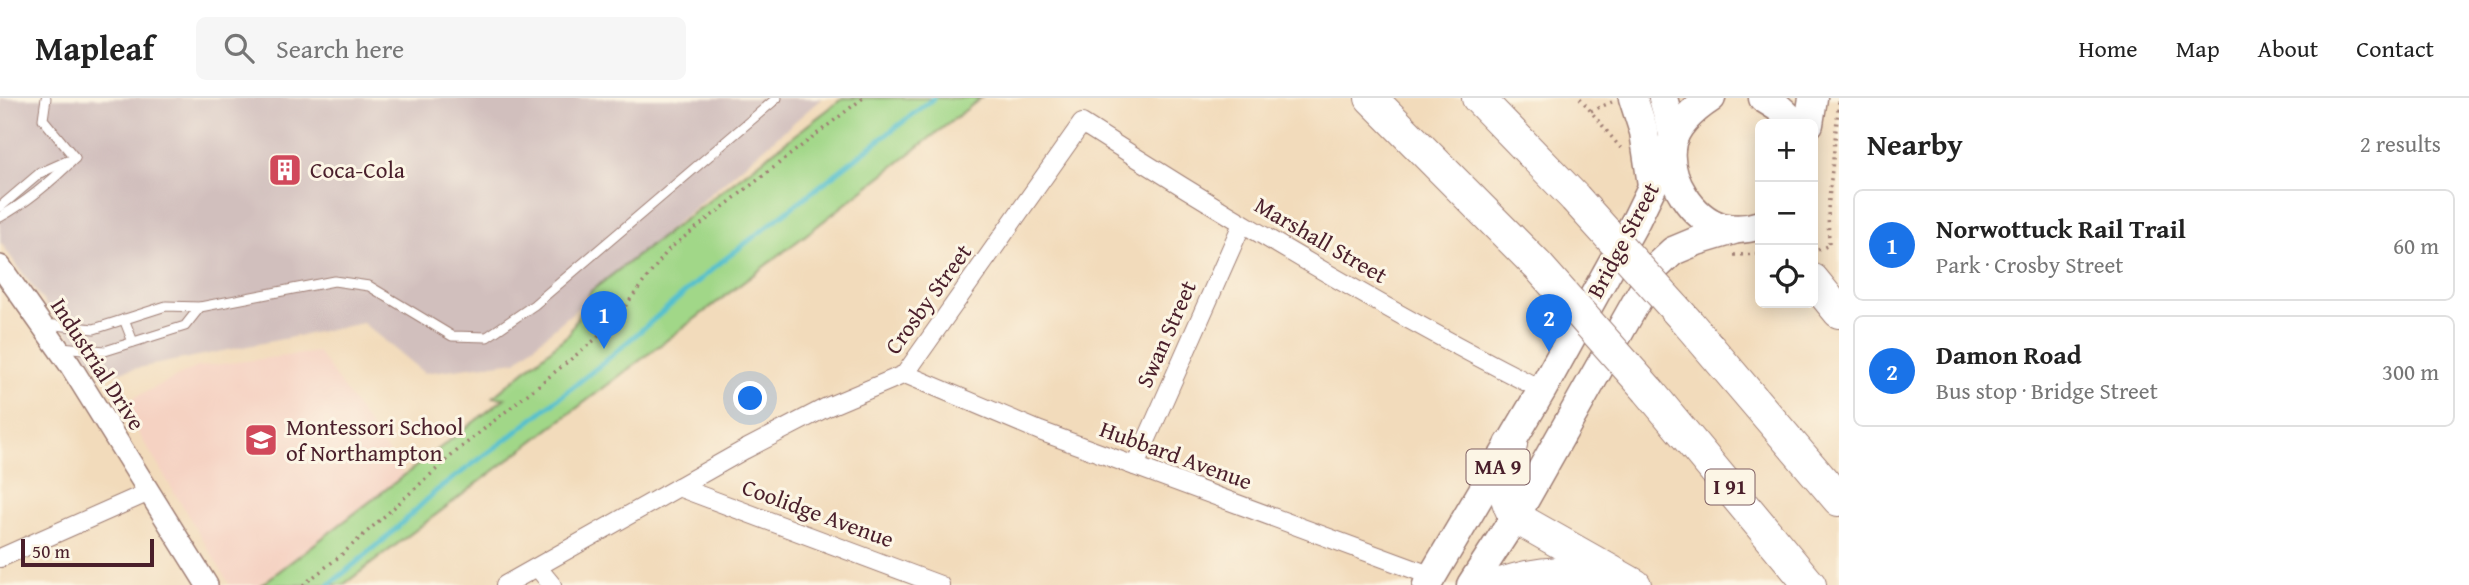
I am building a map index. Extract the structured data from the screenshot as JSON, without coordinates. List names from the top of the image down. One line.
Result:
{"streets":{"highway":["I 91"],"main road":["Bridge Street","MA 9"],"street":["Marshall Street","Crosby Street","Swan Street","Industrial Drive","Hubbard Avenue","Coolidge Avenue"]},"crossings":[["Marshall Street","Bridge Street"],["Marshall Street","Crosby Street"],["Marshall Street","Swan Street"],["Bridge Street","Hubbard Avenue"],["Crosby Street","Hubbard Avenue"],["Crosby Street","Coolidge Avenue"],["Swan Street","Hubbard Avenue"]],"places":{"building":["Coca-Cola"],"school or university":["Montessori School of Northampton"]},"scale_bar":"50 m","page":{"header":"Mapleaf","search":"Search here","nav":["Home","Map","About","Contact"],"heading":["Nearby","2 results"],"map_buttons":["+","−"],"list":[{"mark":"1","name":"Norwottuck Rail Trail","note":"Park · Crosby Street","value":"60 m"},{"mark":"2","name":"Damon Road","note":"Bus stop · Bridge Street","value":"300 m"}],"pins":["1","2"],"scale":"50 m"}}
